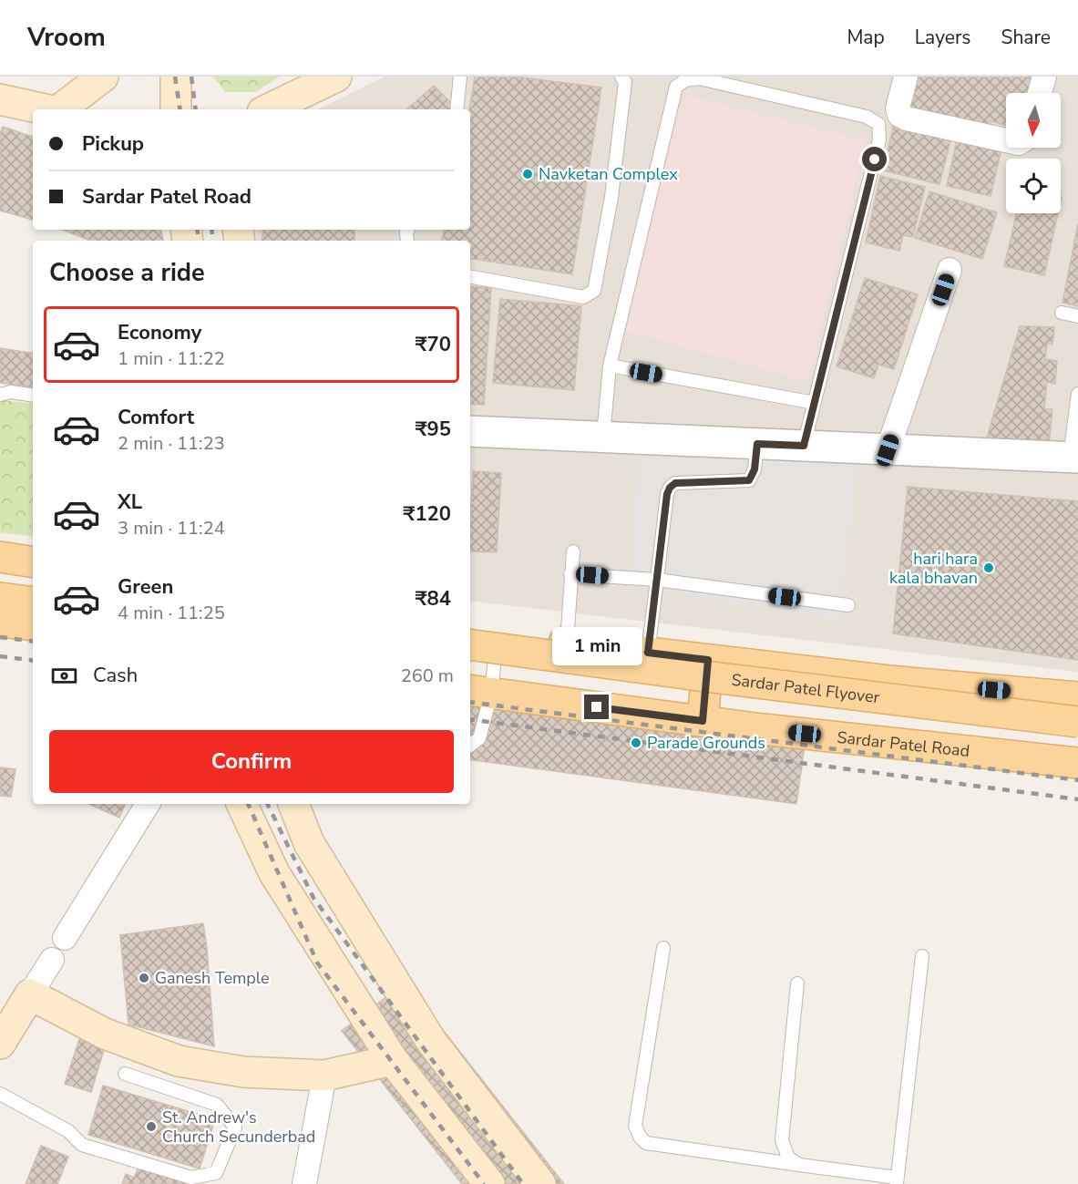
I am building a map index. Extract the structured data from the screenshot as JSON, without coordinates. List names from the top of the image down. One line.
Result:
{"streets":{"main road":["Sardar Patel Flyover","Sardar Patel Road"]},"places":["Navketan Complex","hari hara kala bhavan","Parade Grounds","Ganesh Temple","St. Andrew's Church Secunderbad"],"north":"bottom","page":{"header":"Vroom","nav":["Map","Layers","Share"],"banner":["Pickup","Sardar Patel Road"],"heading":"Choose a ride","list":[{"name":"Economy","note":"1 min · 11:22","value":"₹70"},{"name":"Comfort","note":"2 min · 11:23","value":"₹95"},{"name":"XL","note":"3 min · 11:24","value":"₹120"},{"name":"Green","note":"4 min · 11:25","value":"₹84"}],"bubble":"1 min","pay":["Cash","260 m"],"buttons":"Confirm"}}
